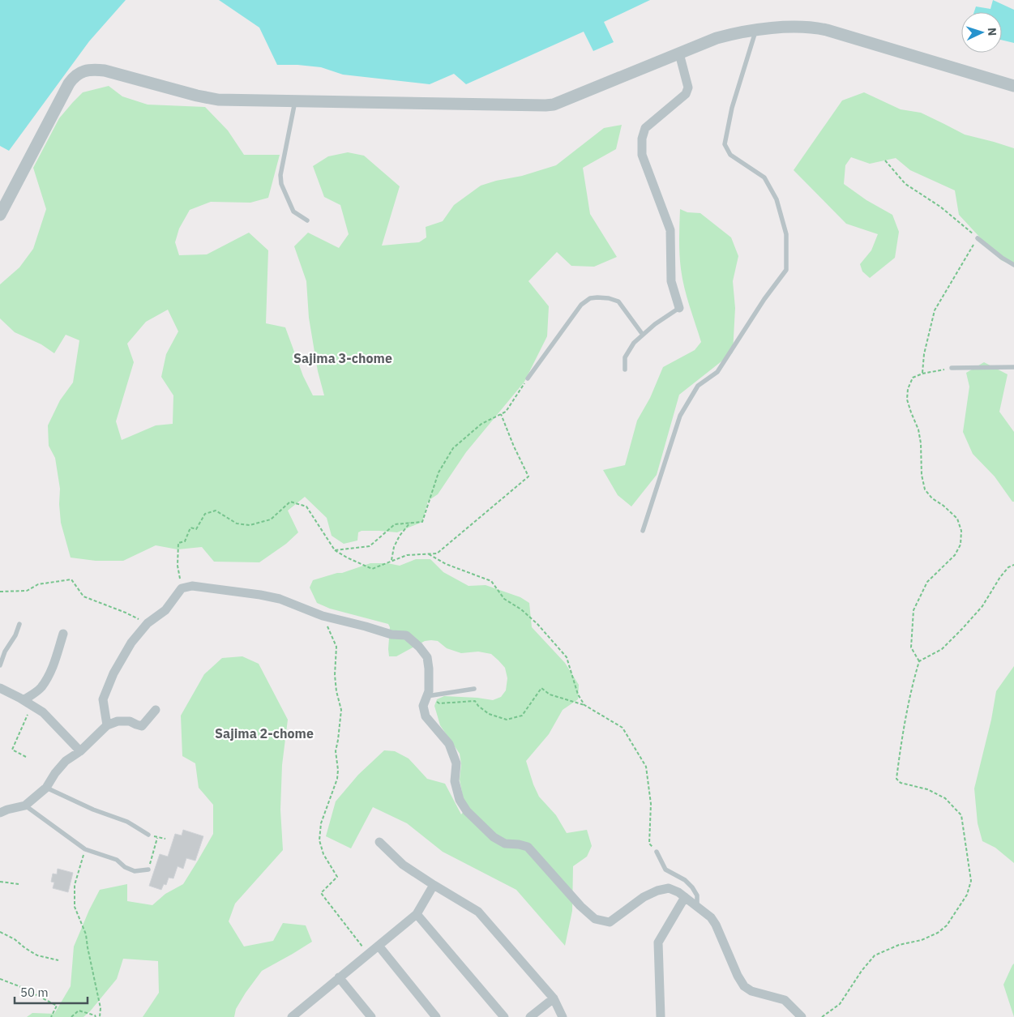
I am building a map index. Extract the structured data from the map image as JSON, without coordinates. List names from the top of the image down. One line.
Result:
{"districts":["Sajima 3-chome","Sajima 2-chome"],"scale_bar":"50 m","north":"right"}
